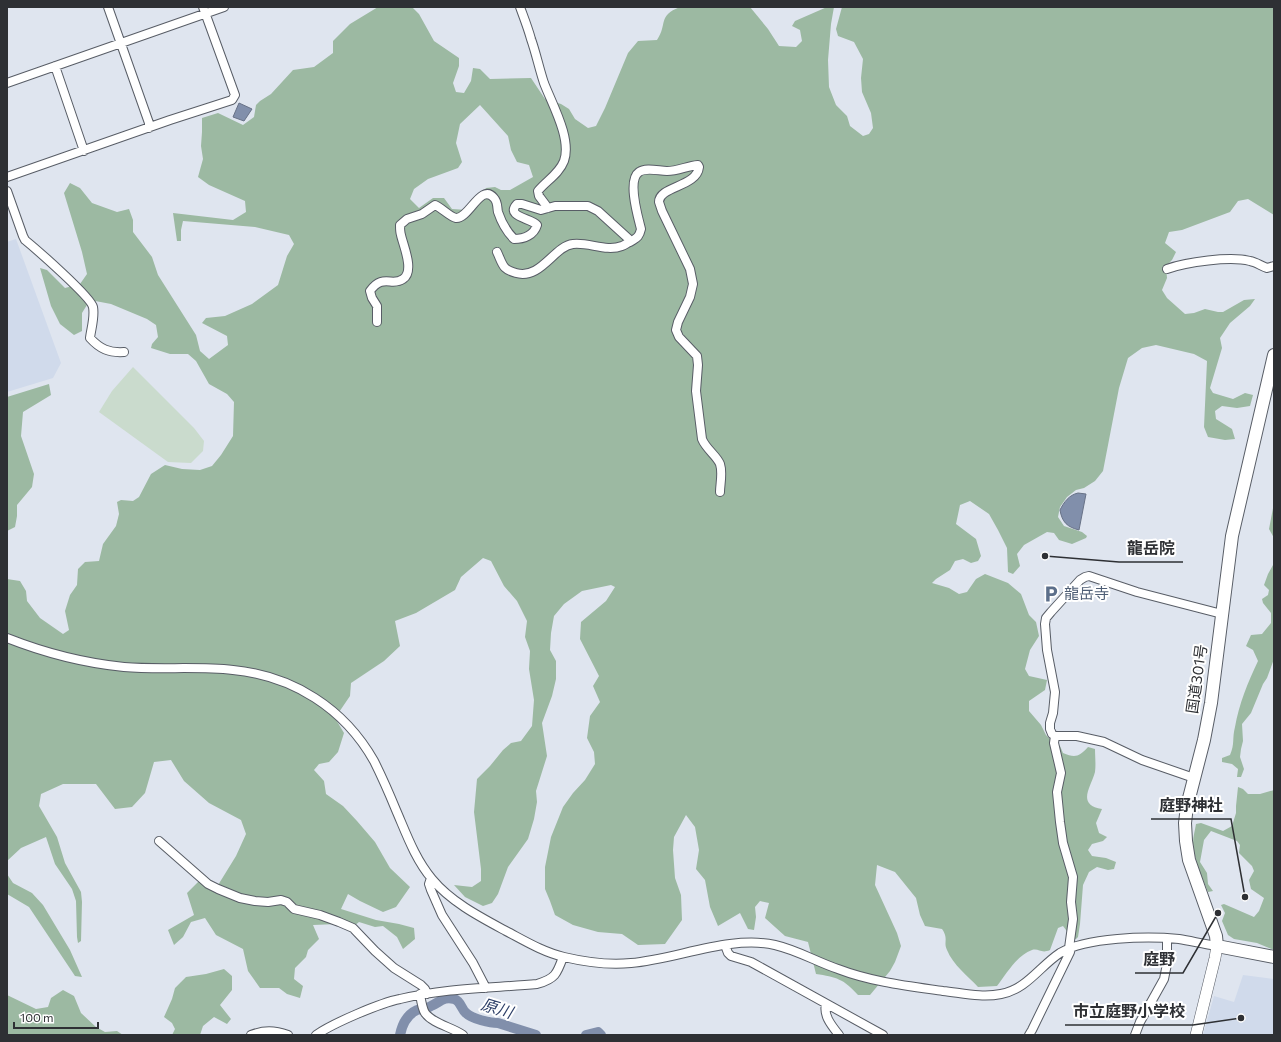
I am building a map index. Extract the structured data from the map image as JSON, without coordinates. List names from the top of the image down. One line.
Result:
{"streets":{"highway":["国道301号"]},"water":["原川"],"places":{"other":["龍岳院","庭野神社","庭野","市立庭野小学校"],"parking":["龍岳寺"]},"scale_bar":"100 m"}
